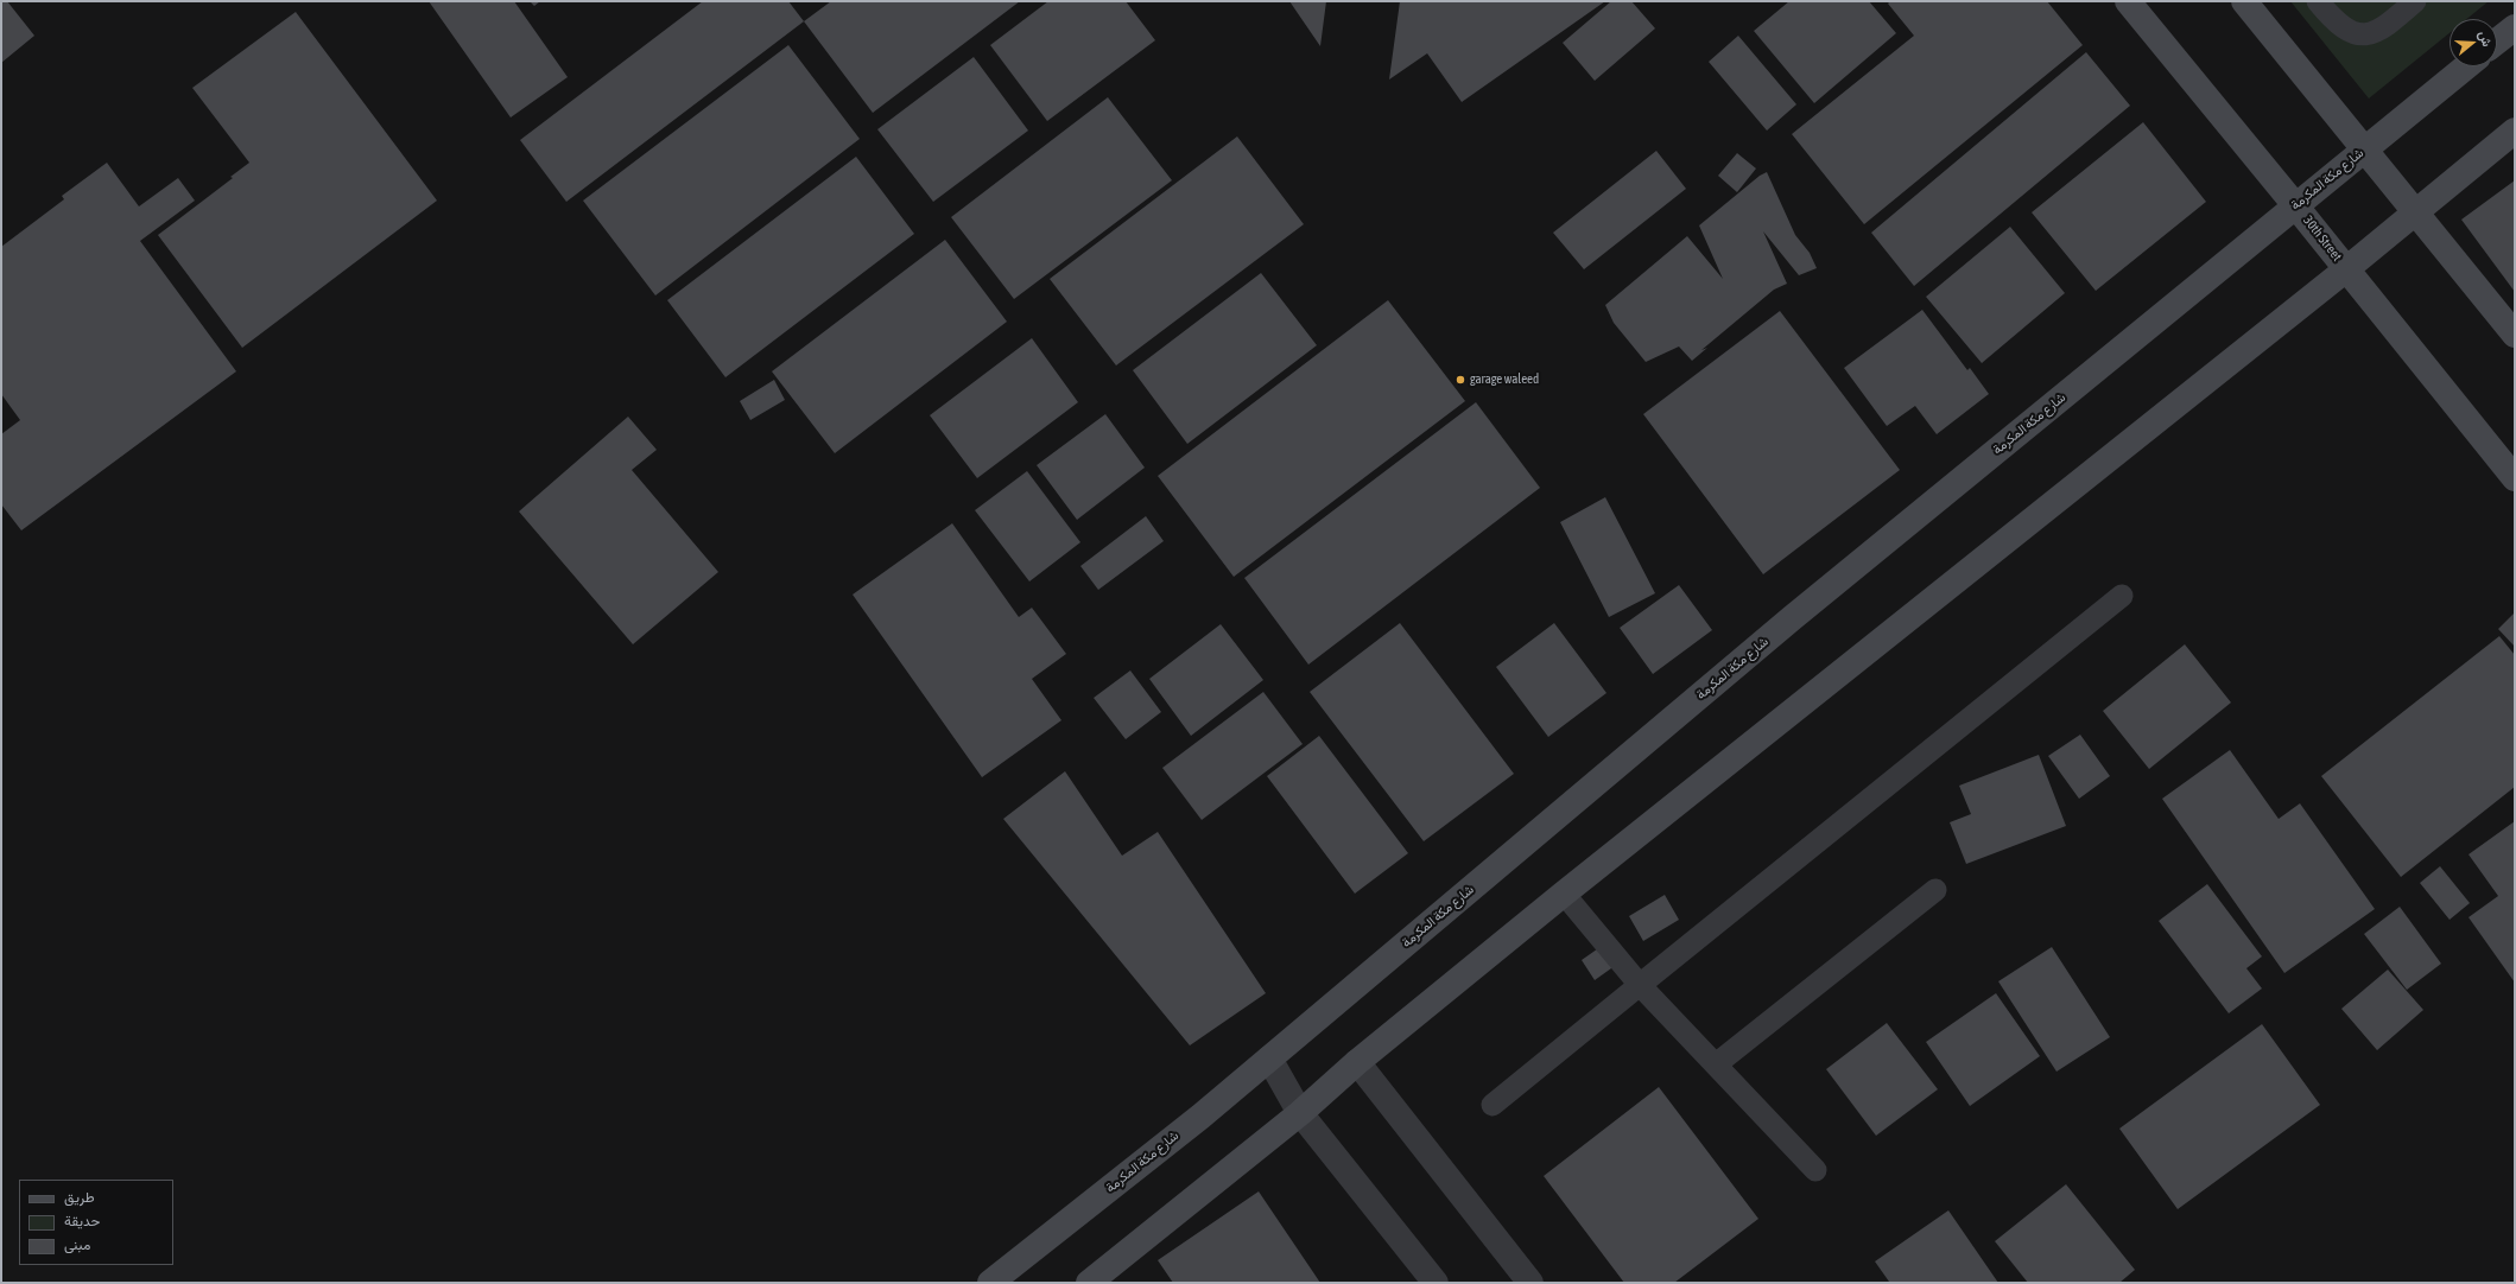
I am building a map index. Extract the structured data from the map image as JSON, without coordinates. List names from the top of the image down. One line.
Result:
{"streets":{"main road":["شارع مكة المكرمة","30th Street"]},"crossings":[["شارع مكة المكرمة","30th Street"]],"places":["garage waleed"],"legend":["طريق","حديقة","مبنى"],"north":"right"}
